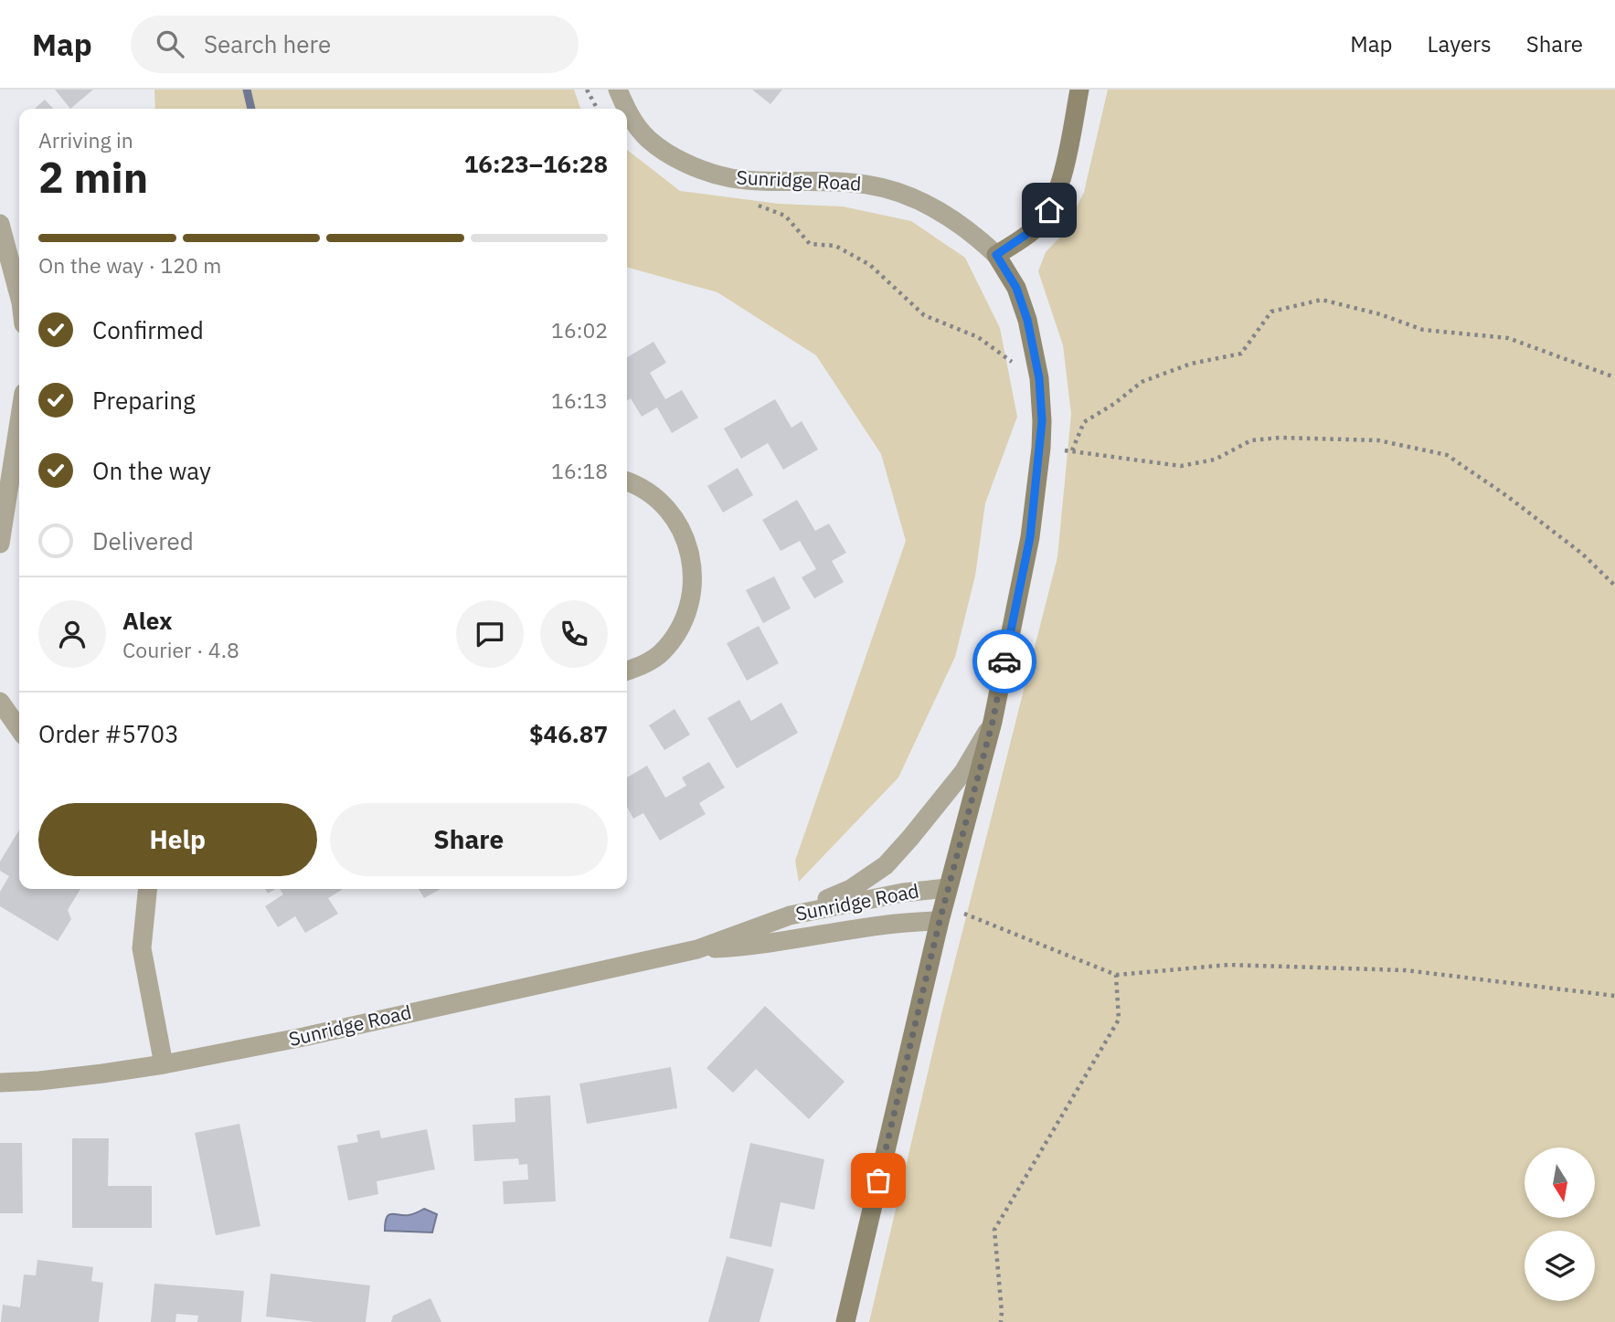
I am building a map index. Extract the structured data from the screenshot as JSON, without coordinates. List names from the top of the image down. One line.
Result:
{"streets":{"street":["Sunridge Road"]},"north":"bottom","page":{"header":"Map","search":"Search here","nav":["Map","Layers","Share"],"heading":["2 min","Arriving in","16:23–16:28"],"panel":["Alex","Courier · 4.8","Order #5703","$46.87"],"bar":"On the way · 120 m","list":[["Confirmed","16:02"],["Preparing","16:13"],["On the way","16:18"],"Delivered"],"buttons":["Help","Share"]}}
